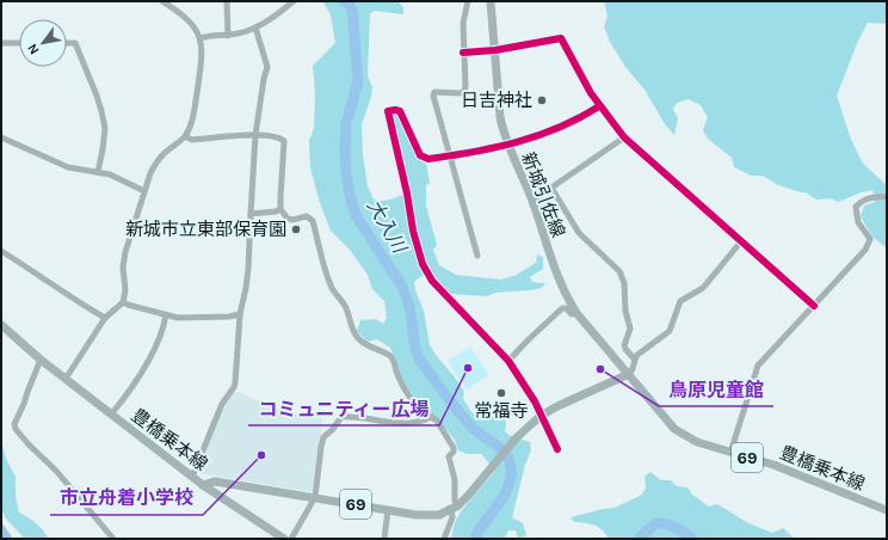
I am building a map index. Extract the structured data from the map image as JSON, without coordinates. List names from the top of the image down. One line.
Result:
{"streets":{"main road":["新城引佐線","豊橋乗本線","69"]},"crossings":[["新城引佐線","豊橋乗本線"]],"water":["大入川"],"places":["日吉神社","新城市立東部保育園","コミュニティー広場","鳥原児童館","常福寺","市立舟着小学校"],"north":"bottom left"}
